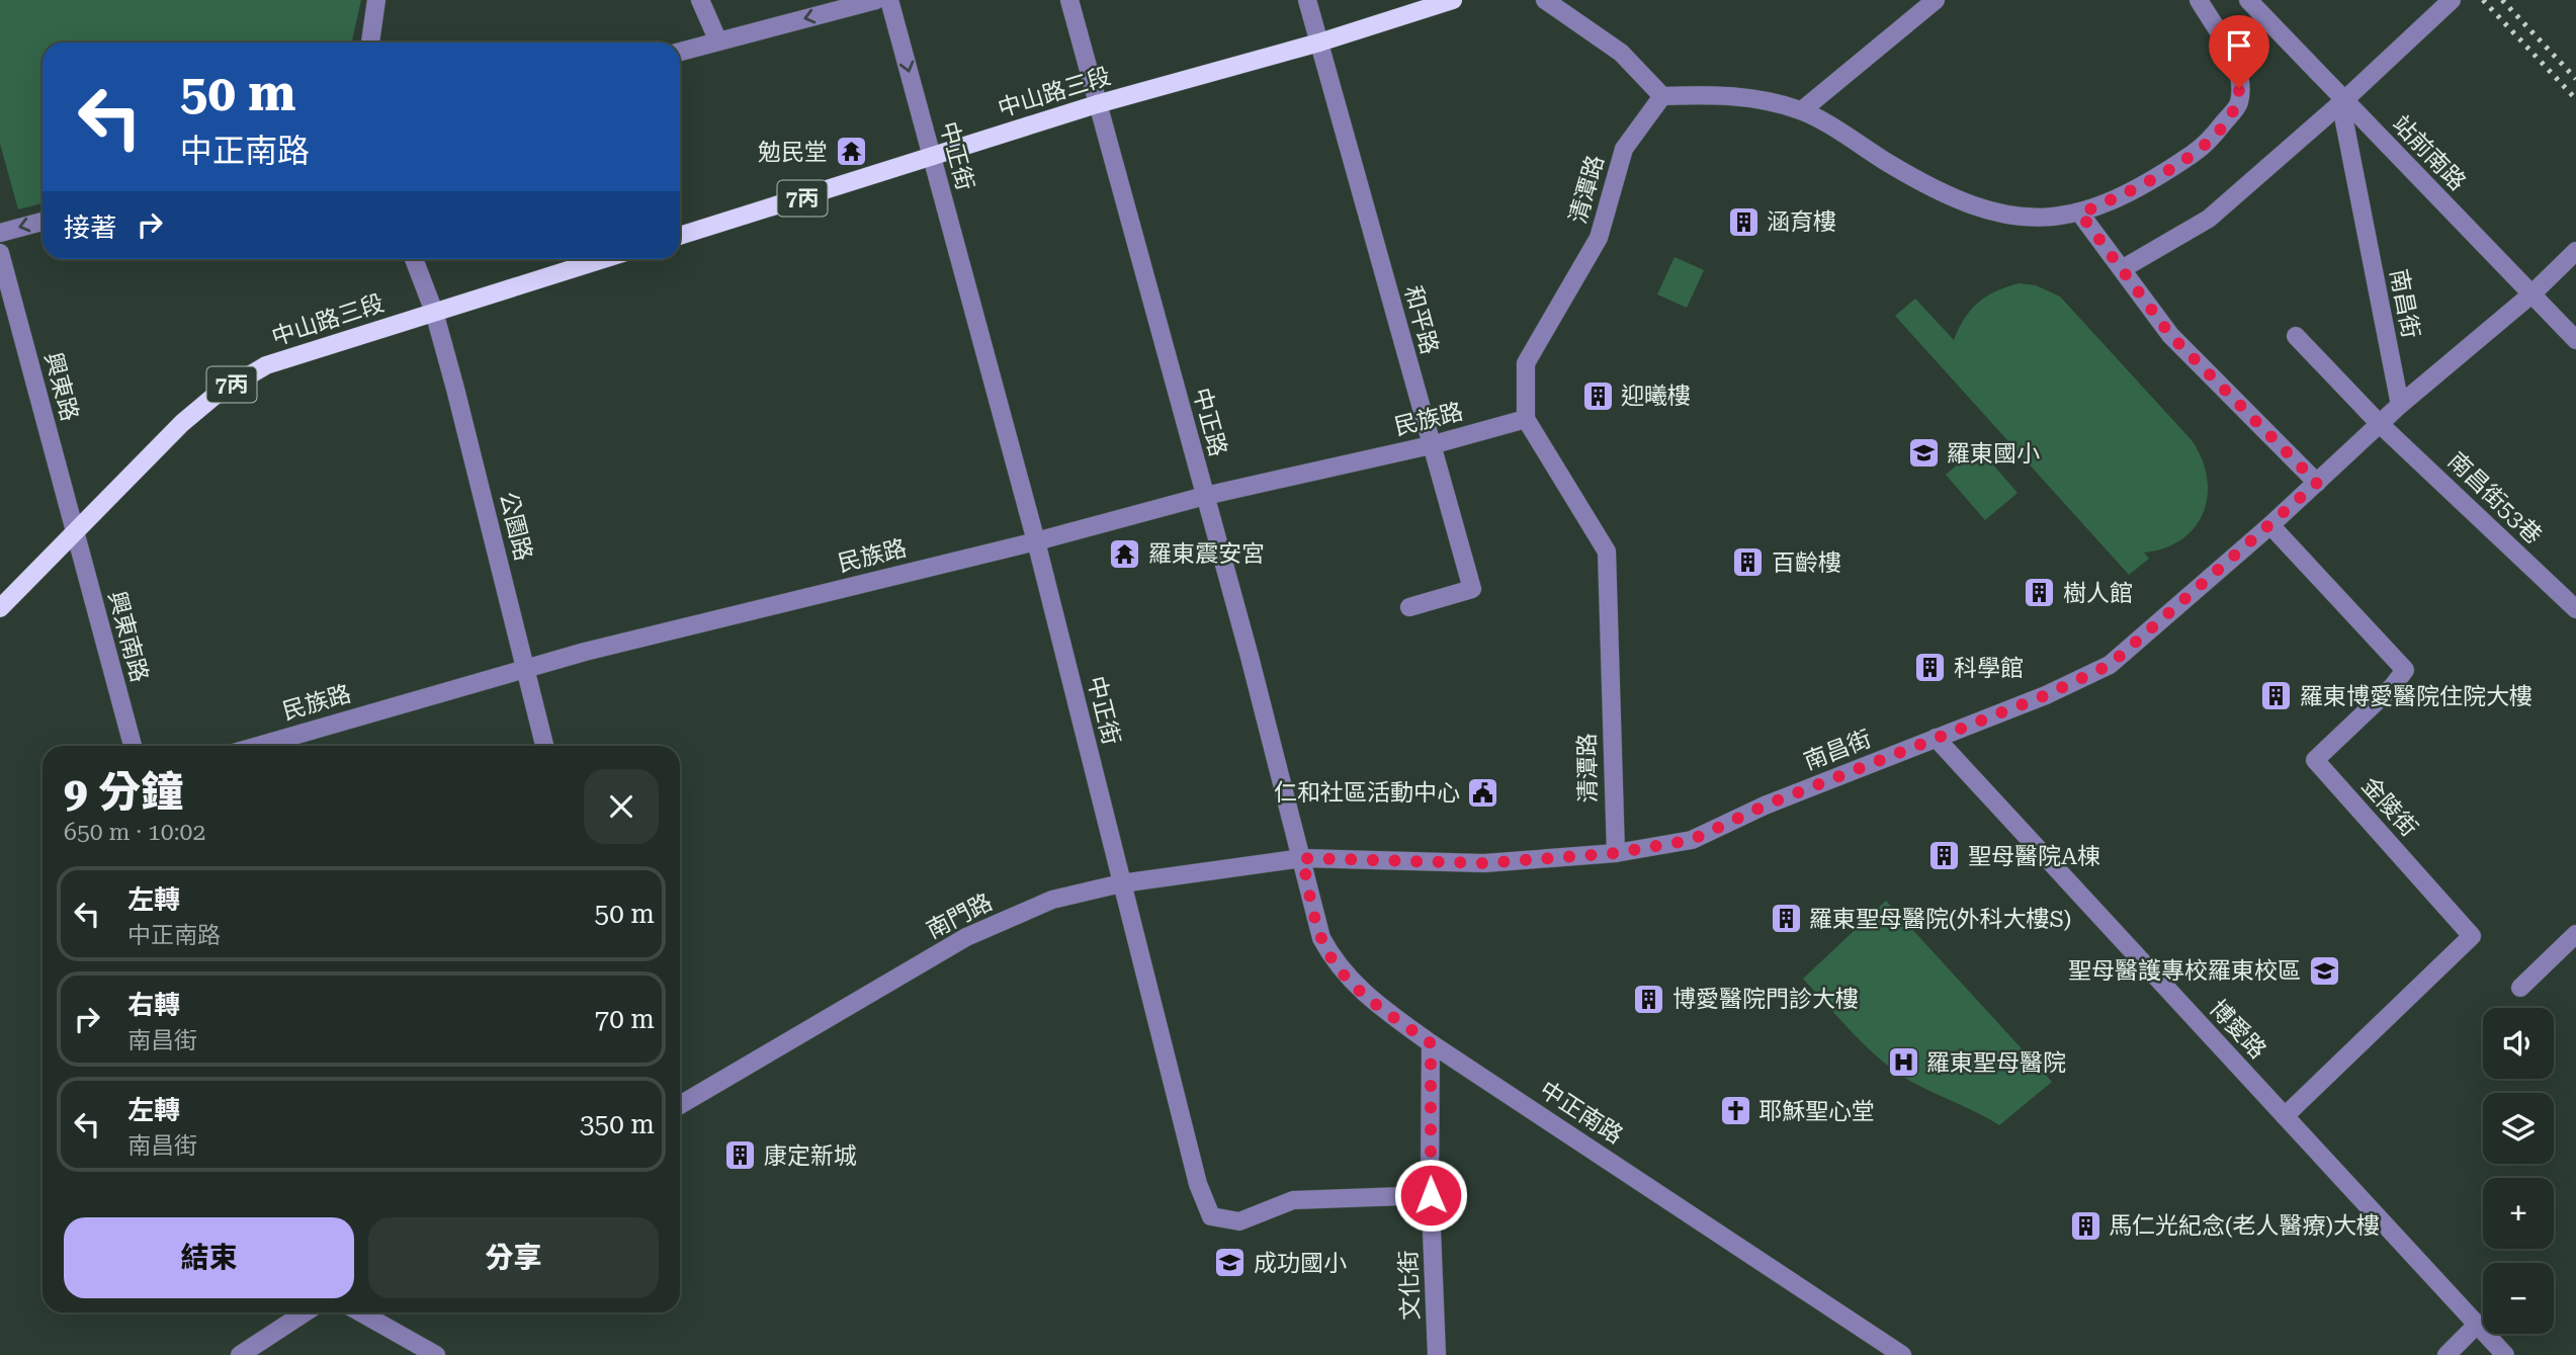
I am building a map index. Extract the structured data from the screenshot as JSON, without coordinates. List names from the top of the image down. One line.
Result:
{"streets":{"main road":["中山路三段","7丙"],"street":["站前南路","中正街","清潭路","南昌街","和平路","興東路","民族路","中正路","南昌街53巷","公園路","興東南路","金陵街","南門路","博愛路","中正南路","文化街"]},"crossings":[["中山路三段","中正街"],["中山路三段","和平路"],["中山路三段","興東路"],["中山路三段","中正路"],["中山路三段","公園路"],["中山路三段","興東南路"],["站前南路","南昌街"],["中正街","民族路"],["中正街","南門路"],["中正街","文化街"],["清潭路","南昌街"],["清潭路","民族路"],["南昌街","中正路"],["南昌街","南昌街53巷"],["南昌街","金陵街"],["南昌街","南門路"],["南昌街","博愛路"],["南昌街","中正南路"],["和平路","民族路"],["興東路","興東南路"],["民族路","中正路"],["民族路","公園路"],["中正路","南門路"],["中正路","中正南路"],["金陵街","博愛路"],["南門路","中正南路"],["中正南路","文化街"]],"places":{"temple":["勉民堂","羅東震安宮"],"building":["涵育樓","迎曦樓","百齡樓","樹人館","科學館","羅東博愛醫院住院大樓","聖母醫院A棟","羅東聖母醫院(外科大樓S)","博愛醫院門診大樓","康定新城","馬仁光紀念(老人醫療)大樓"],"school or university":["羅東國小","聖母醫護專校羅東校區","成功國小"],"public building":["仁和社區活動中心"],"hospital":["羅東聖母醫院"],"church":["耶穌聖心堂"]},"page":{"turn":["50 m","中正南路"],"then":"接著","heading":["9 分鐘","650 m · 10:02"],"list":[{"name":"左轉","note":"中正南路","value":"50 m"},{"name":"右轉","note":"南昌街","value":"70 m"},{"name":"左轉","note":"南昌街","value":"350 m"}],"map_buttons":["+","−"],"buttons":["結束","分享"]}}
